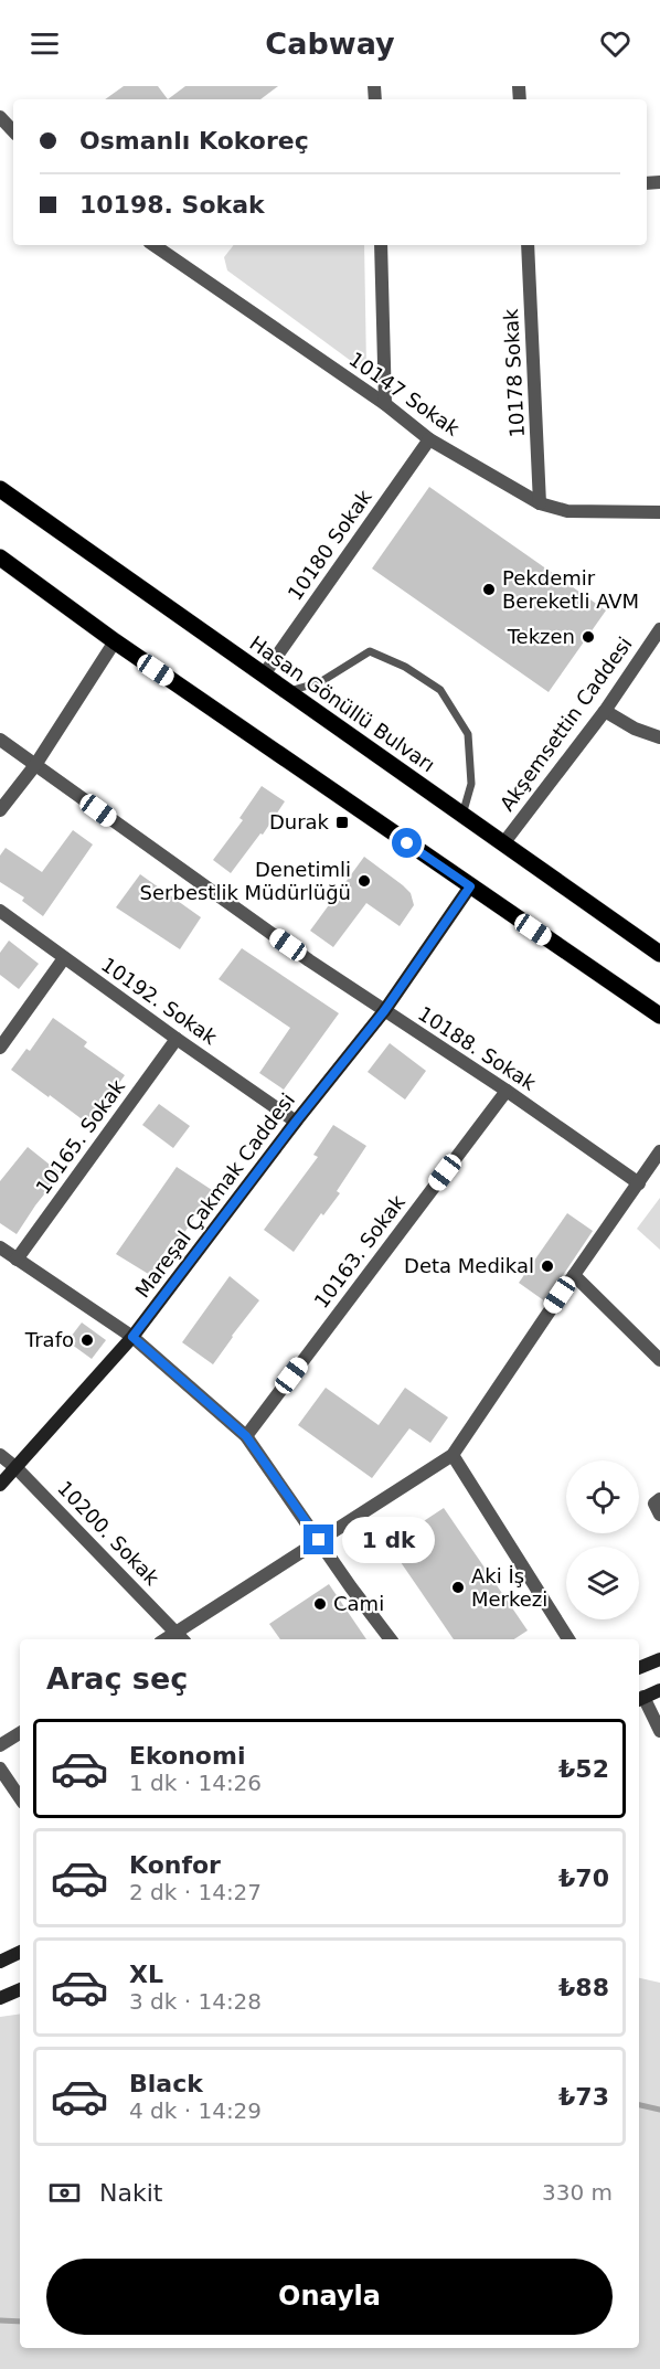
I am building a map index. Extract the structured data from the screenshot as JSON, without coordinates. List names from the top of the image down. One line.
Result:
{"streets":{"main road":["Hasan Gönüllü Bulvarı"],"street":["10178 Sokak","10147 Sokak","10180 Sokak","Akşemsettin Caddesi","10192. Sokak","10188. Sokak","10165. Sokak","Mareşal Çakmak Caddesi","10163. Sokak","10200. Sokak"]},"crossings":[["10178 Sokak","10147 Sokak"],["10147 Sokak","10180 Sokak"],["10180 Sokak","Hasan Gönüllü Bulvarı"],["Hasan Gönüllü Bulvarı","Akşemsettin Caddesi"],["10192. Sokak","10165. Sokak"],["10192. Sokak","Mareşal Çakmak Caddesi"],["10188. Sokak","Mareşal Çakmak Caddesi"],["10188. Sokak","10163. Sokak"],["Mareşal Çakmak Caddesi","10200. Sokak"]],"places":{"other":["Pekdemir Bereketli AVM","Tekzen","Denetimli Serbestlik Müdürlüğü","Deta Medikal","Trafo","Aki İş Merkezi","Cami"],"transit":["Durak"]},"page":{"header":"Cabway","banner":["Osmanlı Kokoreç","10198. Sokak"],"bubble":"1 dk","heading":"Araç seç","list":[{"name":"Ekonomi","note":"1 dk · 14:26","value":"₺52"},{"name":"Konfor","note":"2 dk · 14:27","value":"₺70"},{"name":"XL","note":"3 dk · 14:28","value":"₺88"},{"name":"Black","note":"4 dk · 14:29","value":"₺73"}],"pay":["Nakit","330 m"],"buttons":"Onayla"}}
